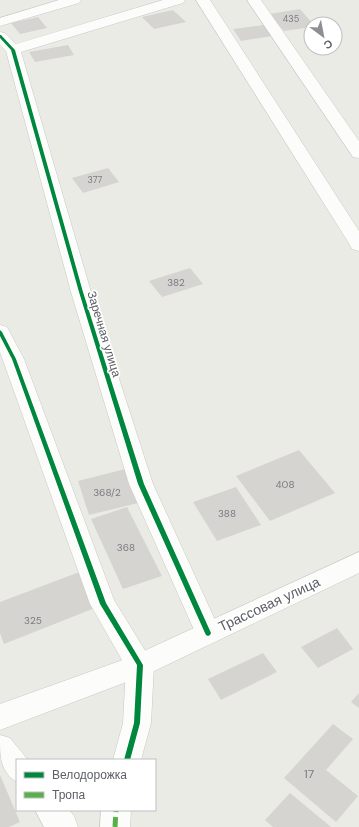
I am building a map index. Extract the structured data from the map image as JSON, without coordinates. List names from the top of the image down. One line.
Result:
{"streets":{"street":["Заречная улица","Трассовая улица"]},"crossings":[["Заречная улица","Трассовая улица"]],"house_numbers":["435","377","382","408","368/2","388","368","325","17"],"legend":["Велодорожка","Тропа"],"north":"bottom right"}
